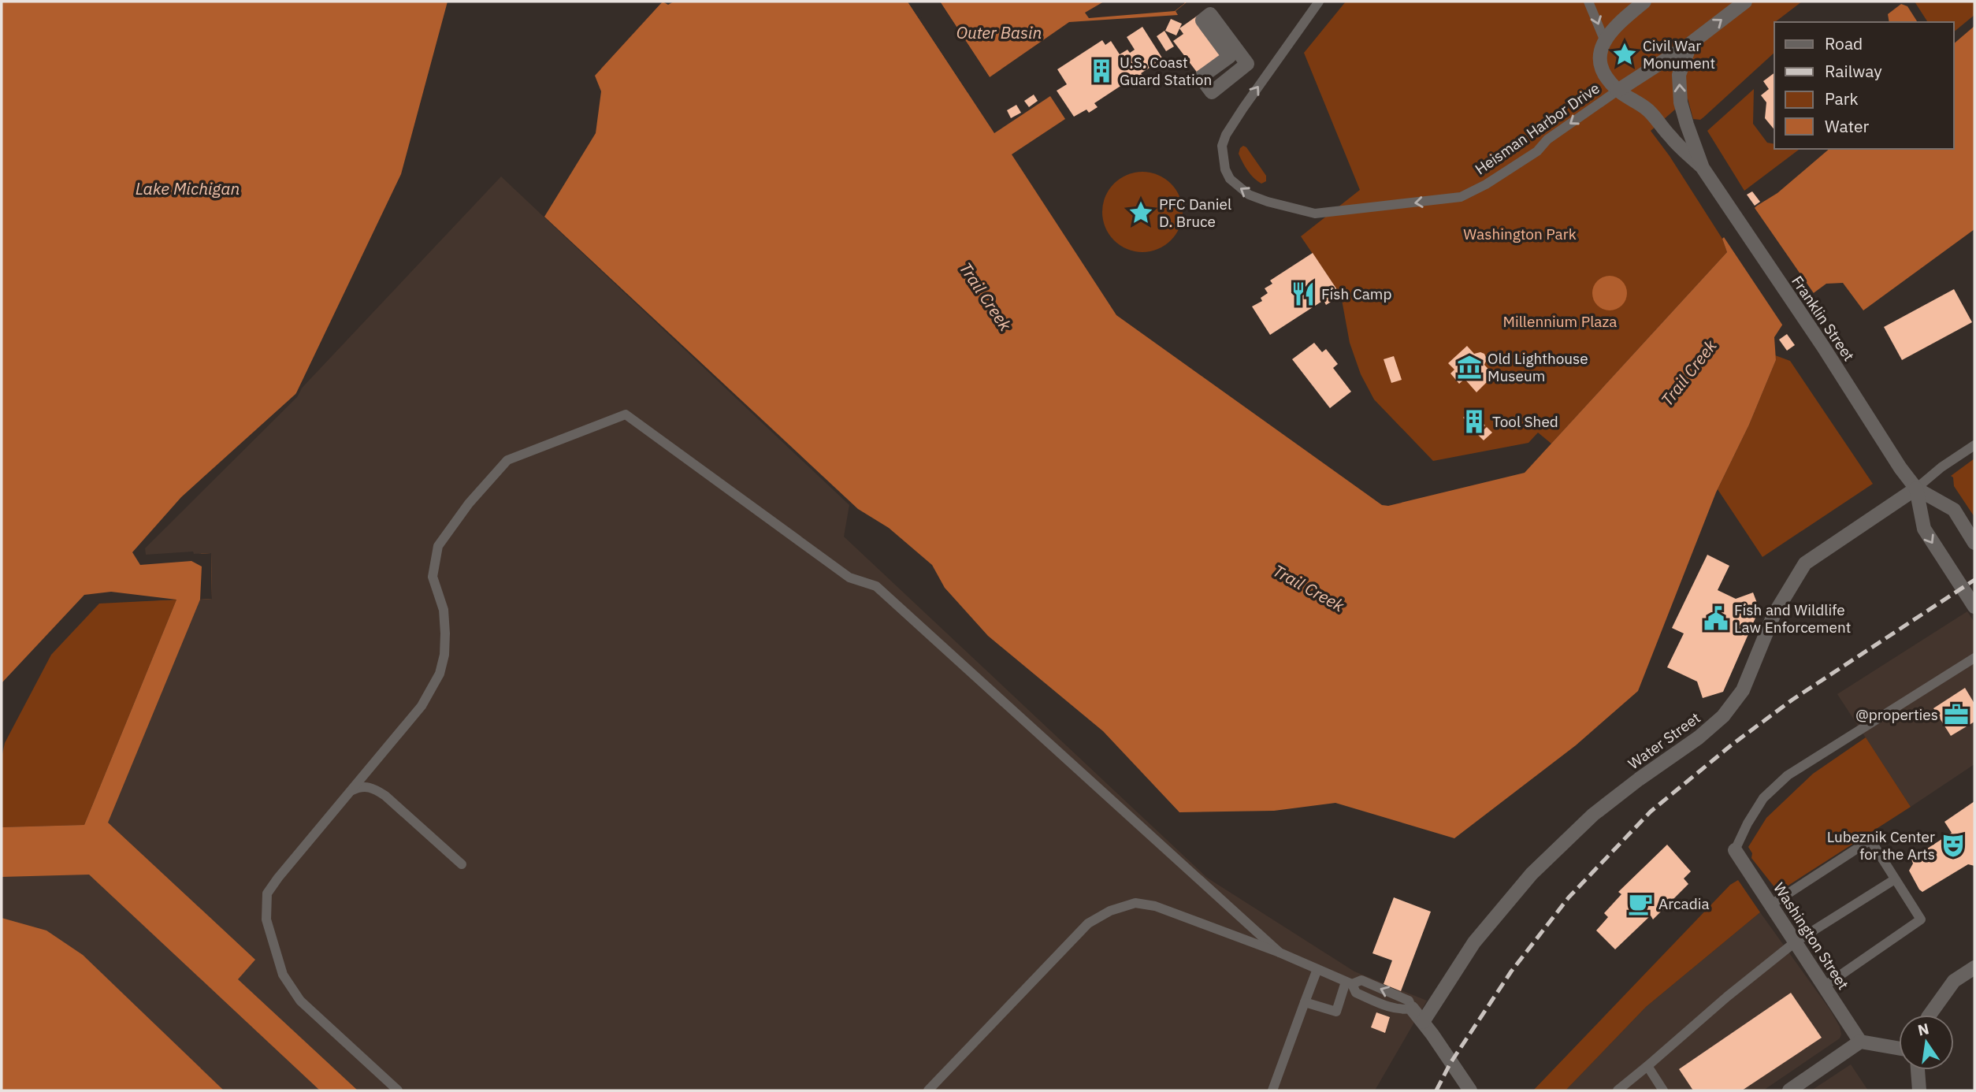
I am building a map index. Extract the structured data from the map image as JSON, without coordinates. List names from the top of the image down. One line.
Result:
{"streets":{"street":["Franklin Street","Water Street","Washington Street"],"lane":["Heisman Harbor Drive"]},"crossings":[["Heisman Harbor Drive","Franklin Street"],["Franklin Street","Water Street"]],"water":["Outer Basin","Lake Michigan","Trail Creek"],"parks":["Washington Park","Millennium Plaza"],"places":{"place":["Civil War Monument","PFC Daniel D. Bruce"],"building":["U.S. Coast Guard Station","Tool Shed"],"restaurant":["Fish Camp"],"museum":["Old Lighthouse Museum"],"public building":["Fish and Wildlife Law Enforcement"],"office":["@properties"],"theatre":["Lubeznik Center for the Arts"],"cafe":["Arcadia"]},"legend":["Road","Railway","Park","Water"],"north":"top"}
